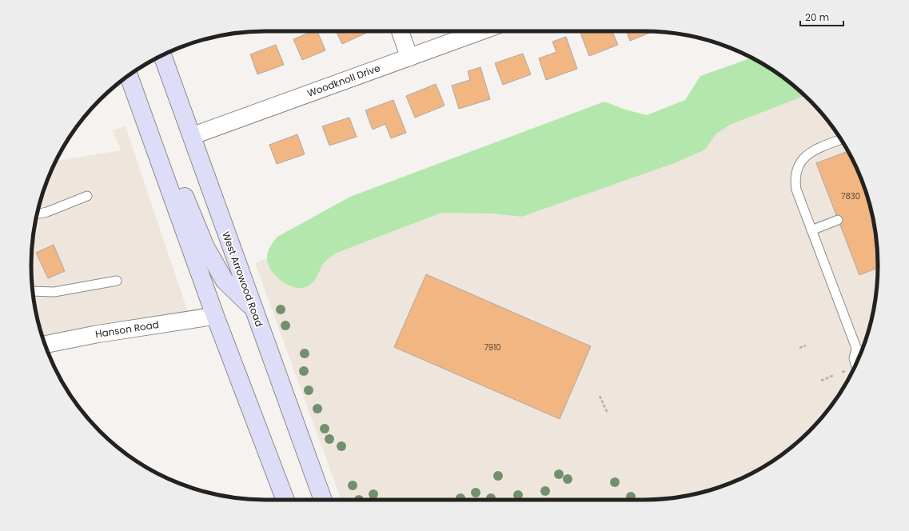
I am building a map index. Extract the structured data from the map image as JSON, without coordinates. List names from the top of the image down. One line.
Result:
{"streets":{"main road":["West Arrowood Road"],"street":["Woodknoll Drive","Hanson Road"]},"crossings":[["Woodknoll Drive","West Arrowood Road"]],"house_numbers":["7830","7910"],"scale_bar":"20 m"}
